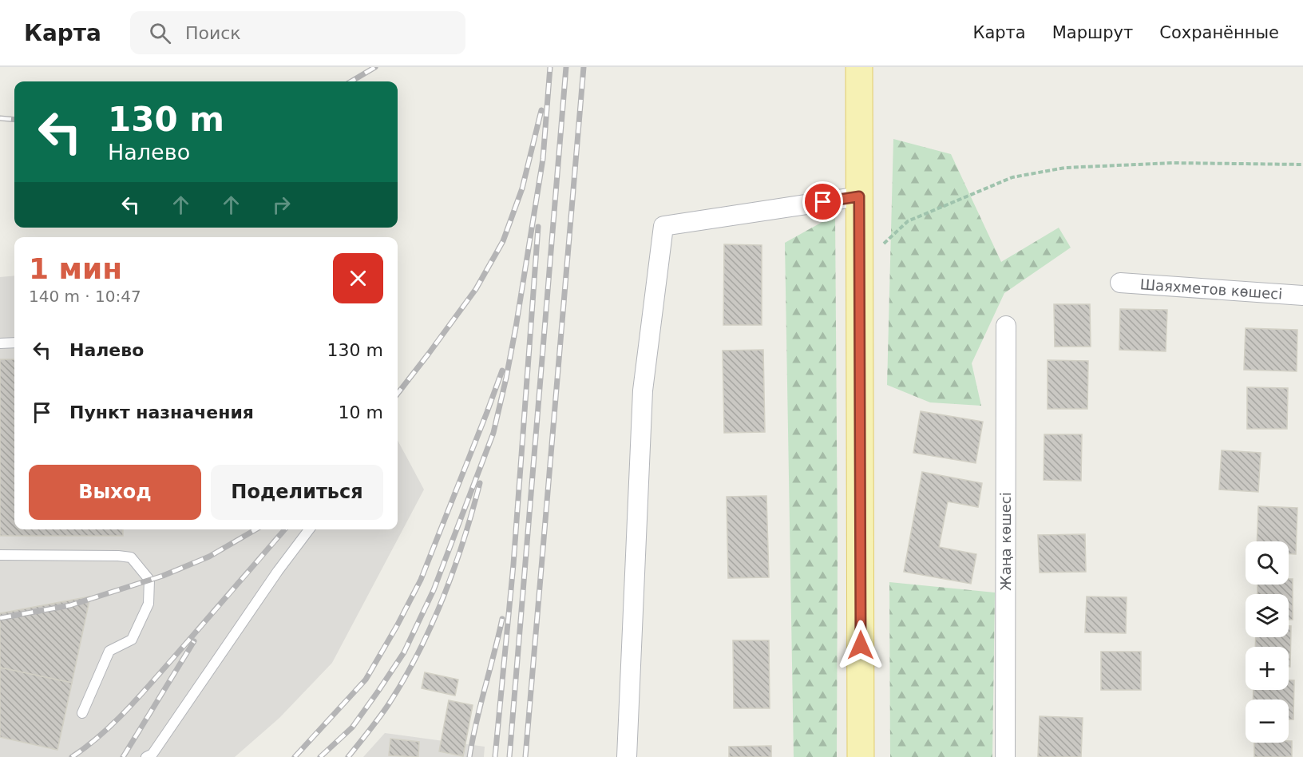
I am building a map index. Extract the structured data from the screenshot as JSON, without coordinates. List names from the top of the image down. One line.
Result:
{"streets":{"street":["Шаяхметов көшесі","Жаңа көшесі"]},"page":{"header":"Карта","search":"Поиск","nav":["Карта","Маршрут","Сохранённые"],"turn":["130 m","Налево"],"heading":["1 мин","140 m · 10:47"],"list":[{"name":"Налево","value":"130 m"},{"name":"Пункт назначения","value":"10 m"}],"buttons":["Выход","Поделиться"],"map_buttons":["+","−"]}}
